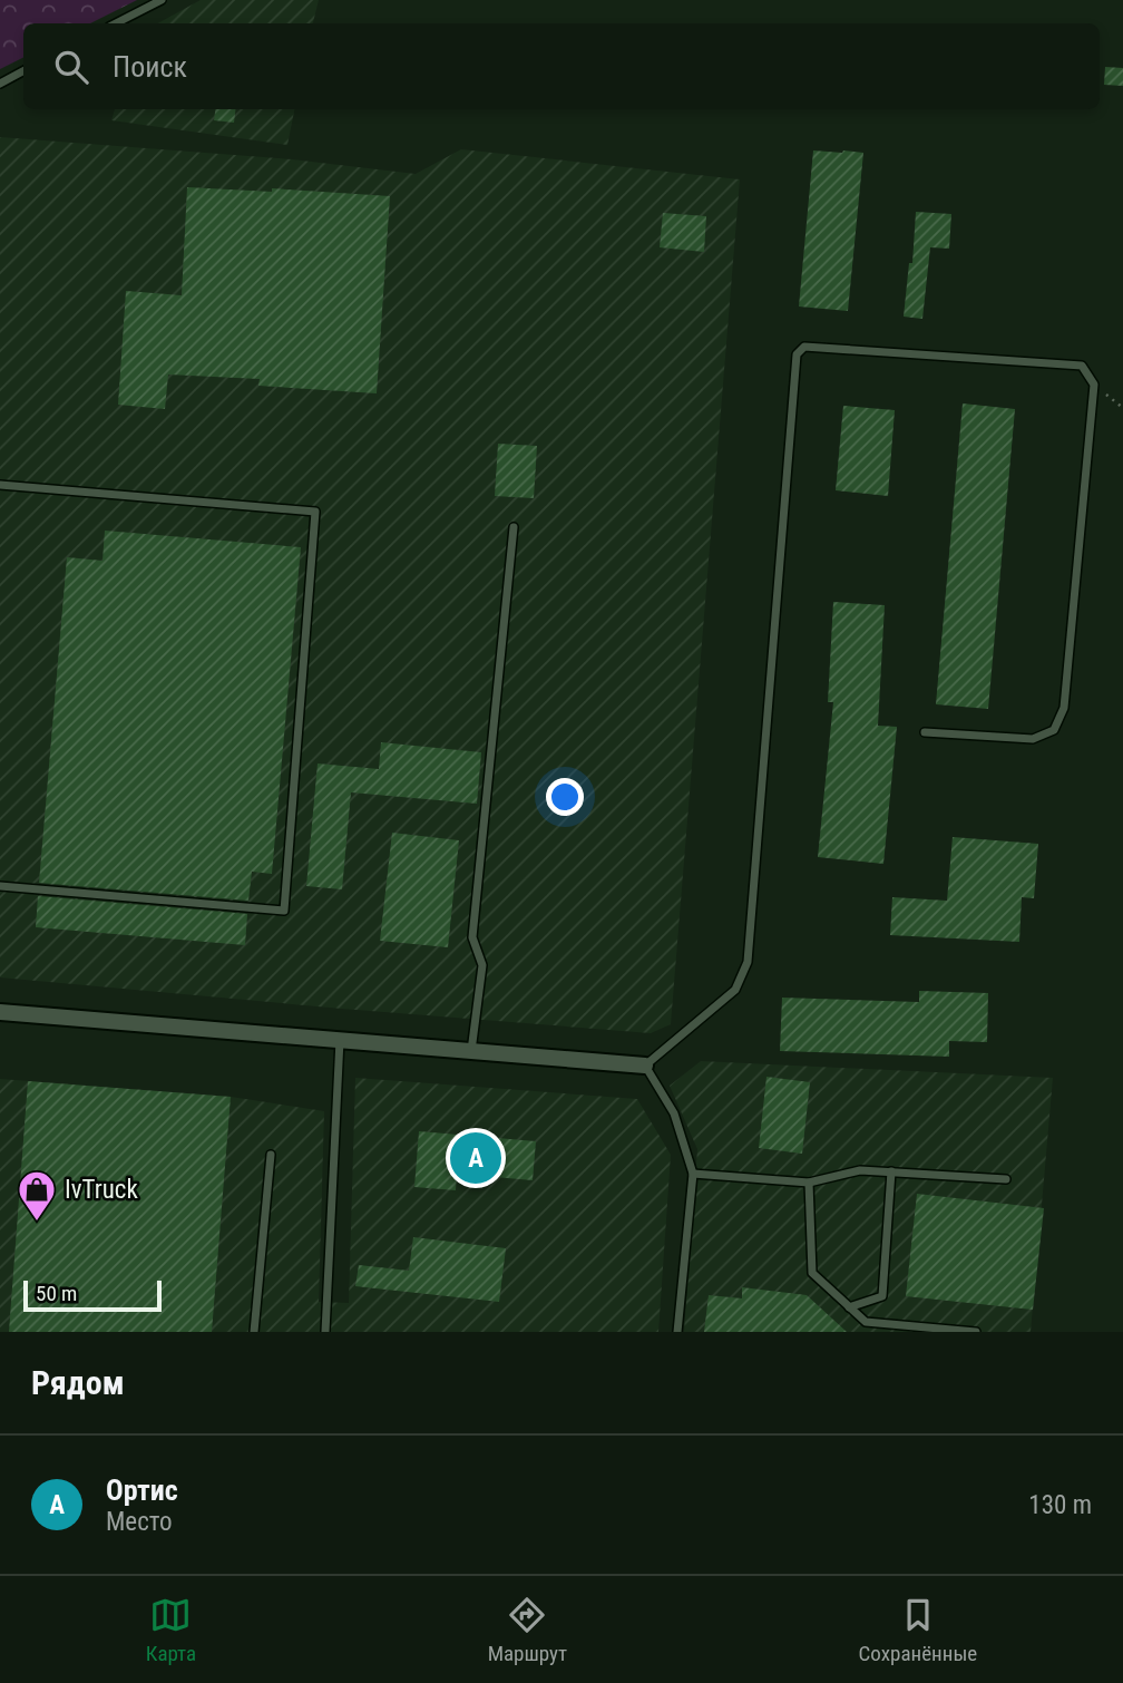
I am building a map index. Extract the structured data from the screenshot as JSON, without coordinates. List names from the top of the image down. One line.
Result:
{"places":{"shop":["IvTruck"]},"scale_bar":"50 m","page":{"search":"Поиск","pins":"A","scale":"50 m","heading":"Рядом","list":[{"mark":"A","name":"Ортис","note":"Место","value":"130 m"}],"nav":["Карта","Маршрут","Сохранённые"]}}
